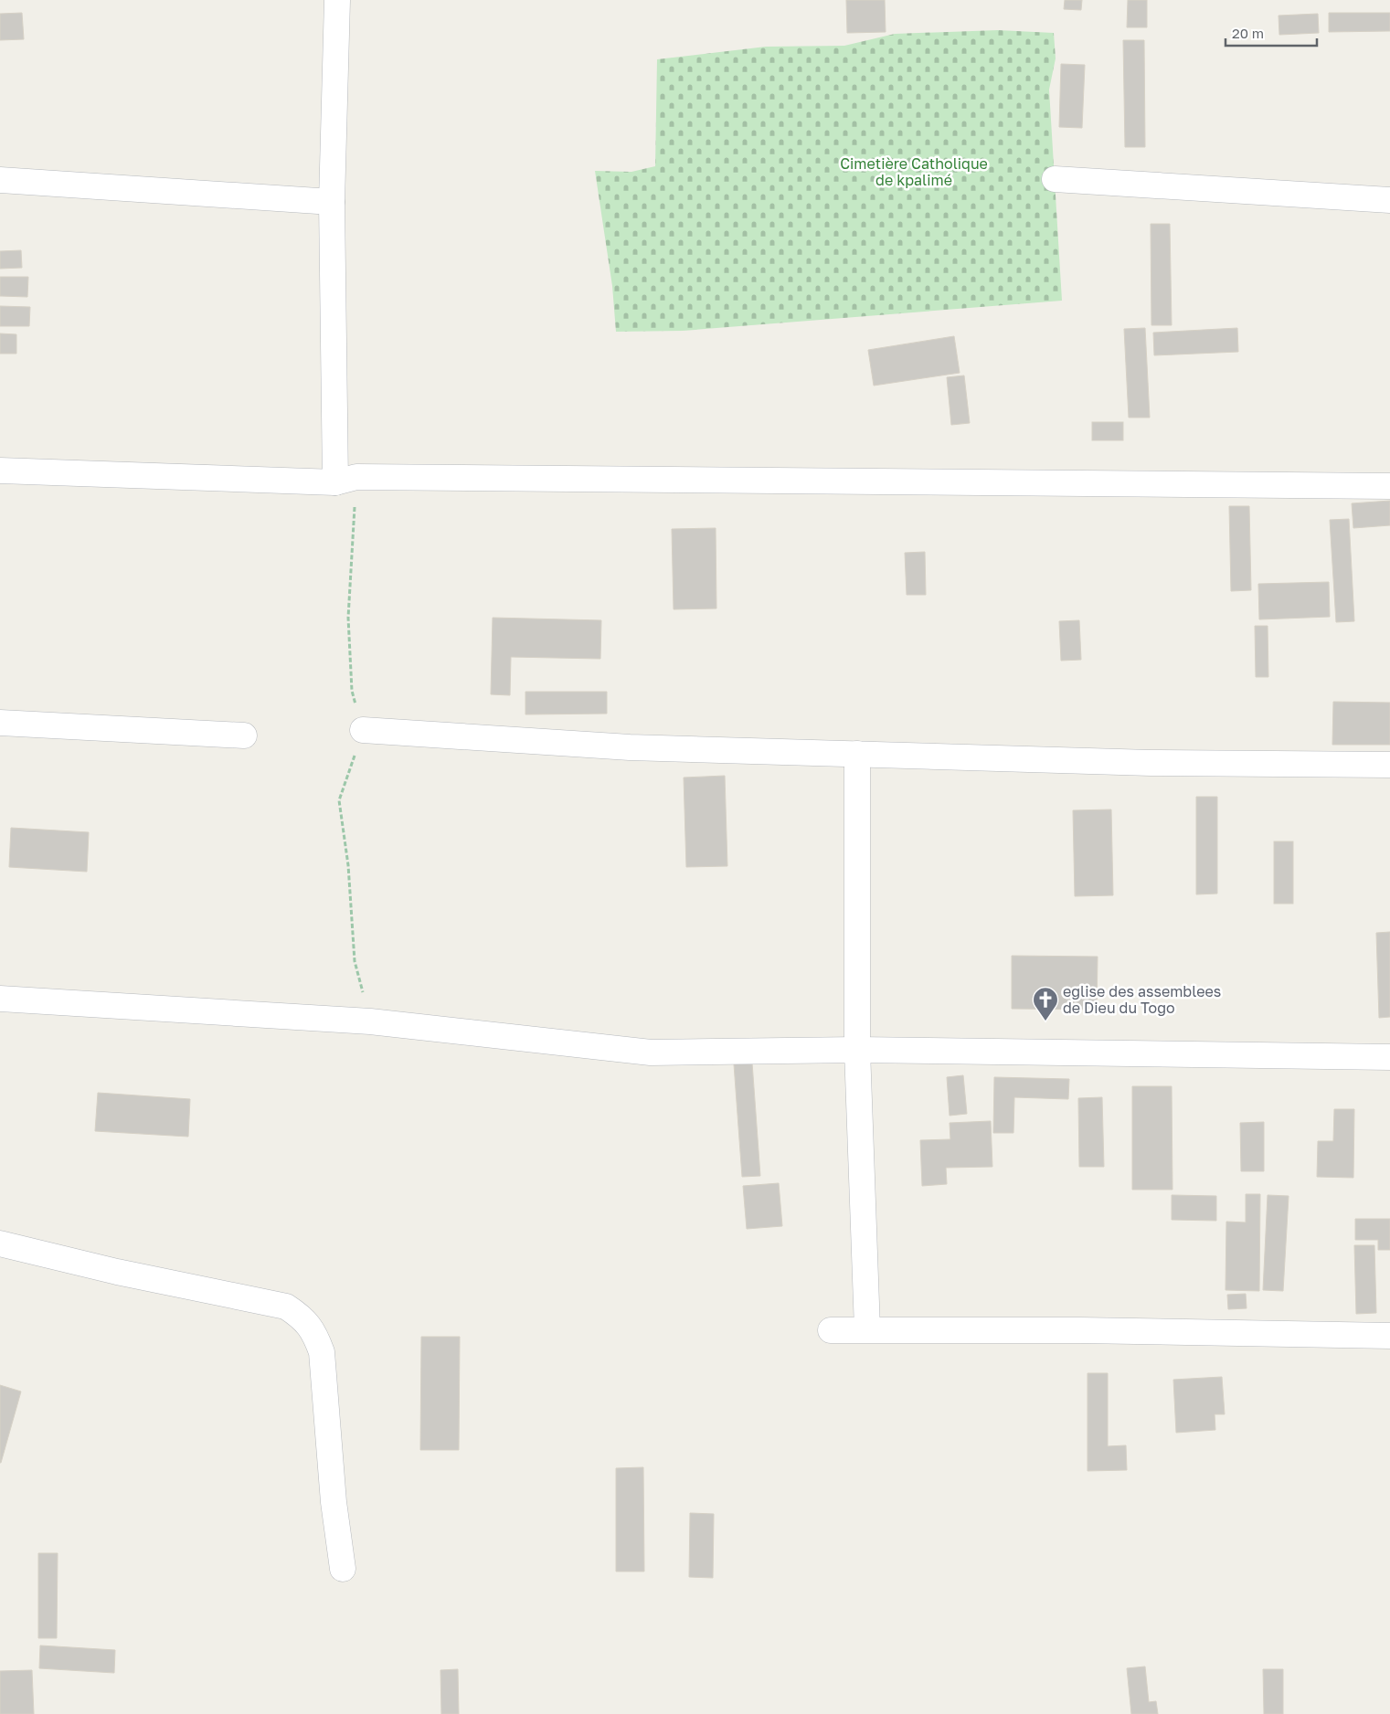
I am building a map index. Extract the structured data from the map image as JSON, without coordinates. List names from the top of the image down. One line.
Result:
{"parks":["Cimetière Catholique de kpalimé"],"places":{"church":["eglise des assemblees de Dieu du Togo"]},"scale_bar":"20 m"}
